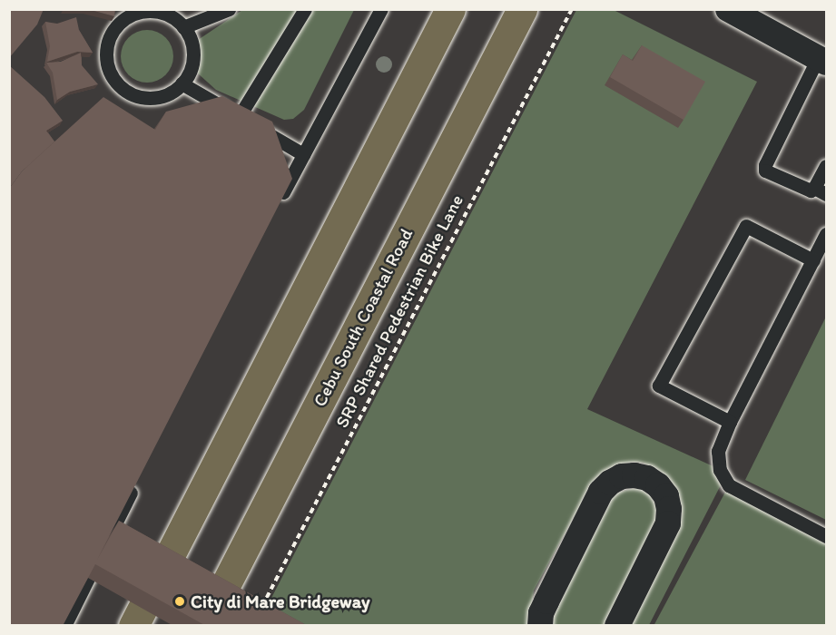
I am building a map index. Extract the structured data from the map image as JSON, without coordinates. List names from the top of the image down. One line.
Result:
{"streets":{"highway":["Cebu South Coastal Road"],"path":["SRP Shared Pedestrian Bike Lane"]},"places":["City di Mare Bridgeway"]}
